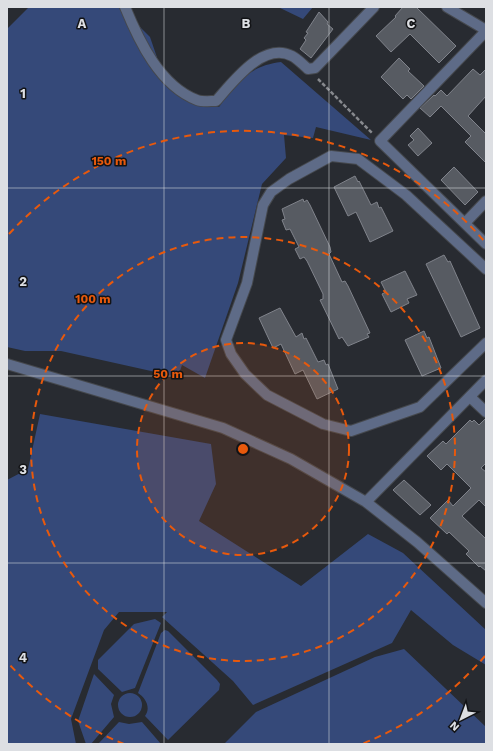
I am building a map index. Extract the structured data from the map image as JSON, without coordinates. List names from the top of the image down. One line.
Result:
{"north":"bottom left","grid":{"columns":["A","B","C"],"rows":["1","2","3","4"]},"rings":["150 m","100 m","50 m"]}
